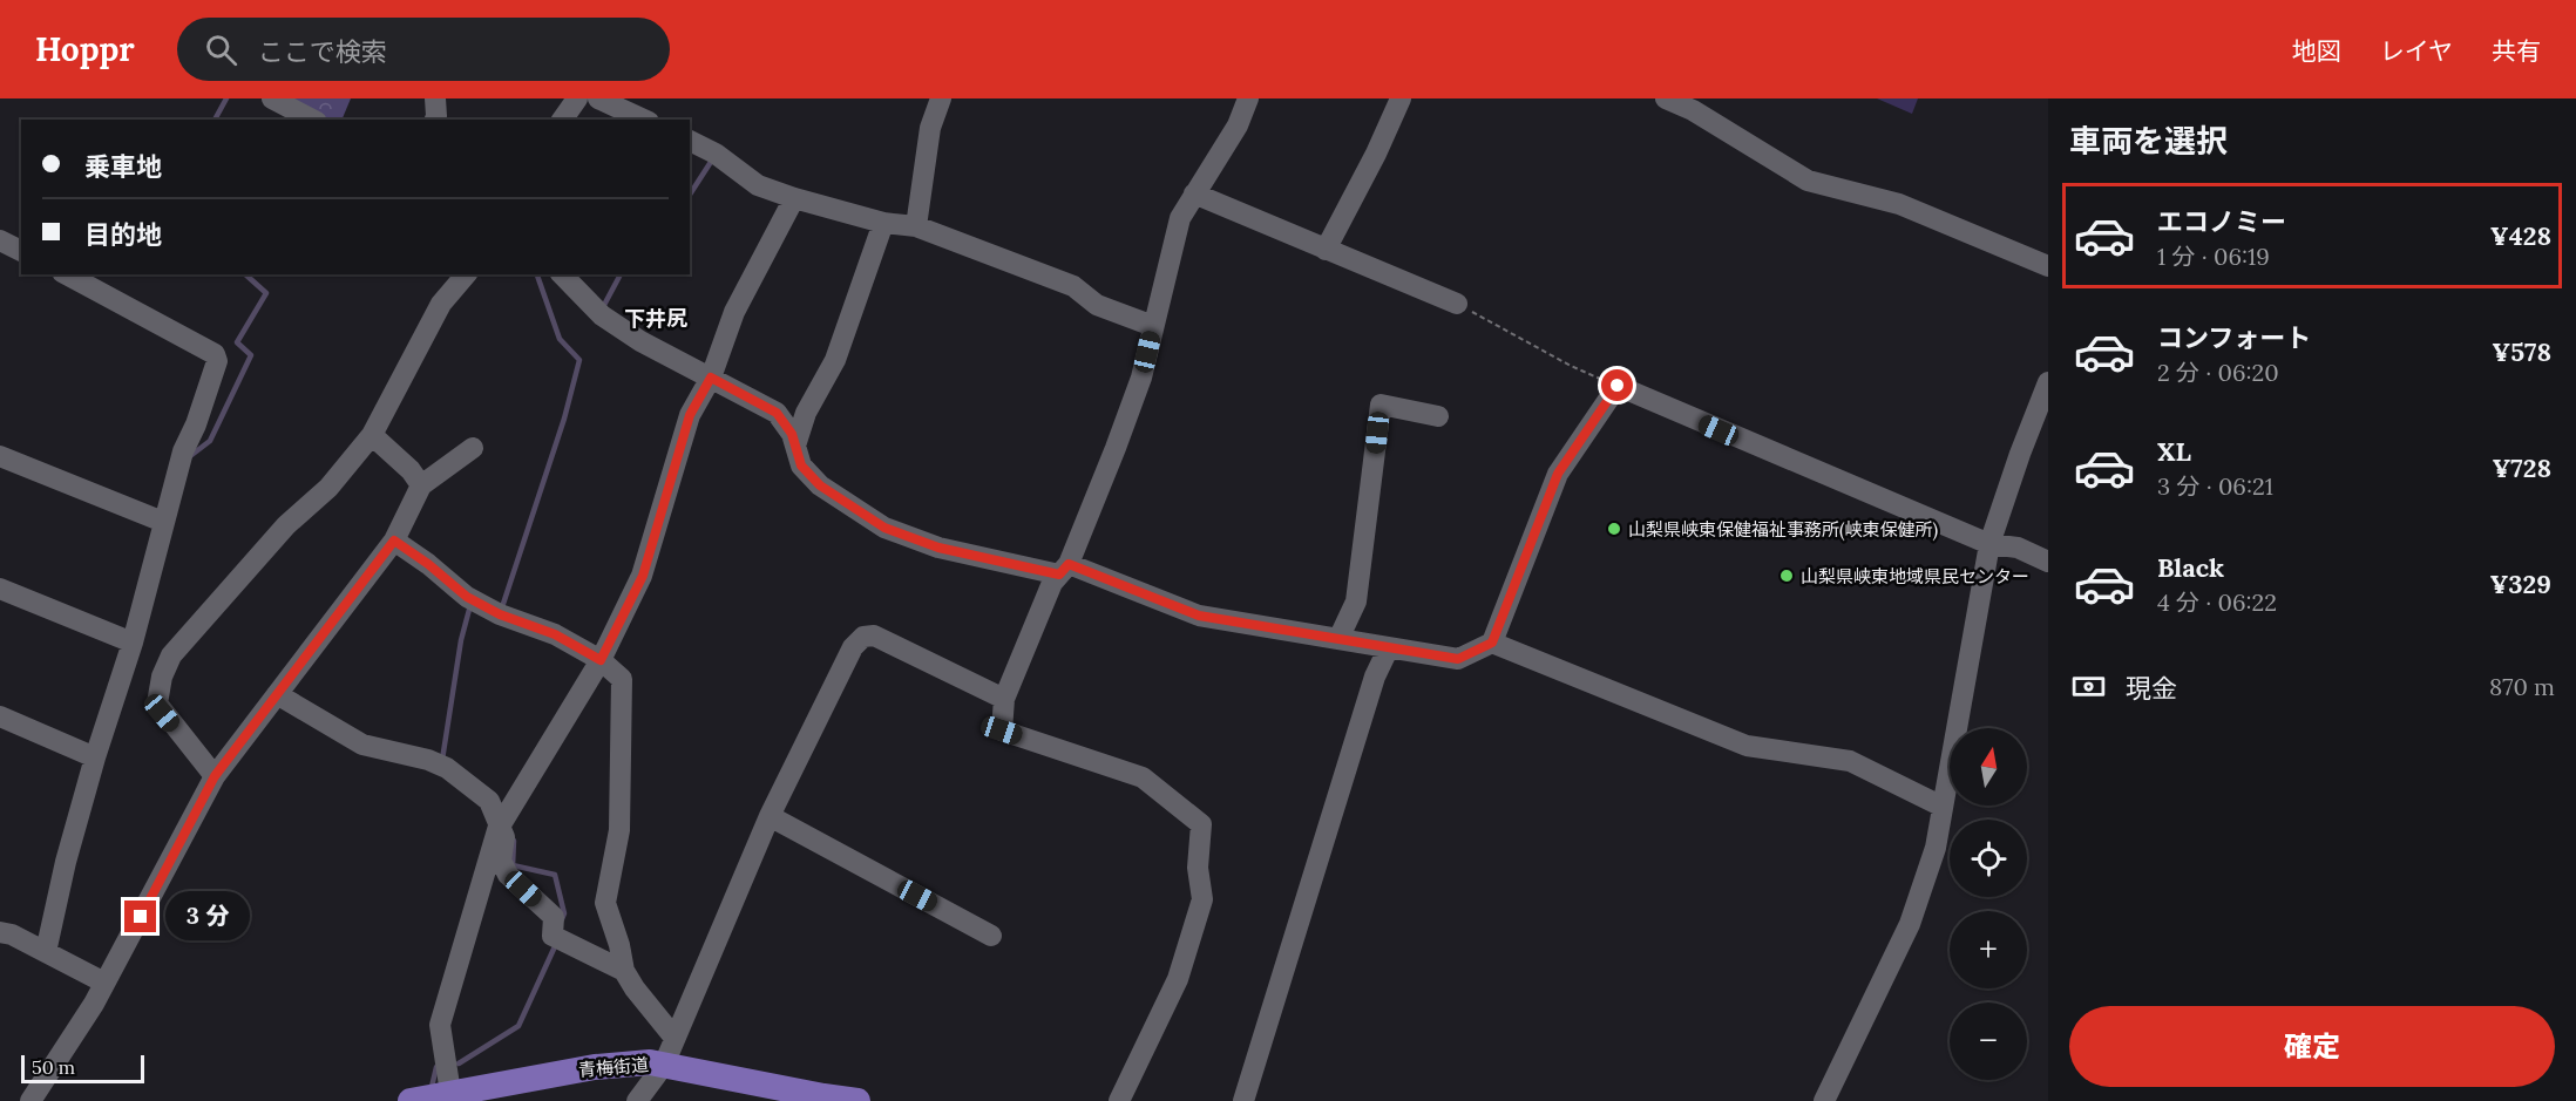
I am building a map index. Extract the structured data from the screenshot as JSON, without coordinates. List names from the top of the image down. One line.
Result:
{"streets":{"main road":["青梅街道"]},"districts":["下井尻"],"places":["山梨県峡東保健福祉事務所(峡東保健所)","山梨県峡東地域県民センター"],"scale_bar":"50 m","north":"top","page":{"header":"Hoppr","search":"ここで検索","nav":["地図","レイヤ","共有"],"heading":"車両を選択","banner":["乗車地","目的地"],"list":[{"name":"エコノミー","note":"1 分 · 06:19","value":"¥428"},{"name":"コンフォート","note":"2 分 · 06:20","value":"¥578"},{"name":"XL","note":"3 分 · 06:21","value":"¥728"},{"name":"Black","note":"4 分 · 06:22","value":"¥329"}],"pay":["現金","870 m"],"map_buttons":["+","−"],"bubble":"3 分","buttons":"確定","scale":"50 m"}}
